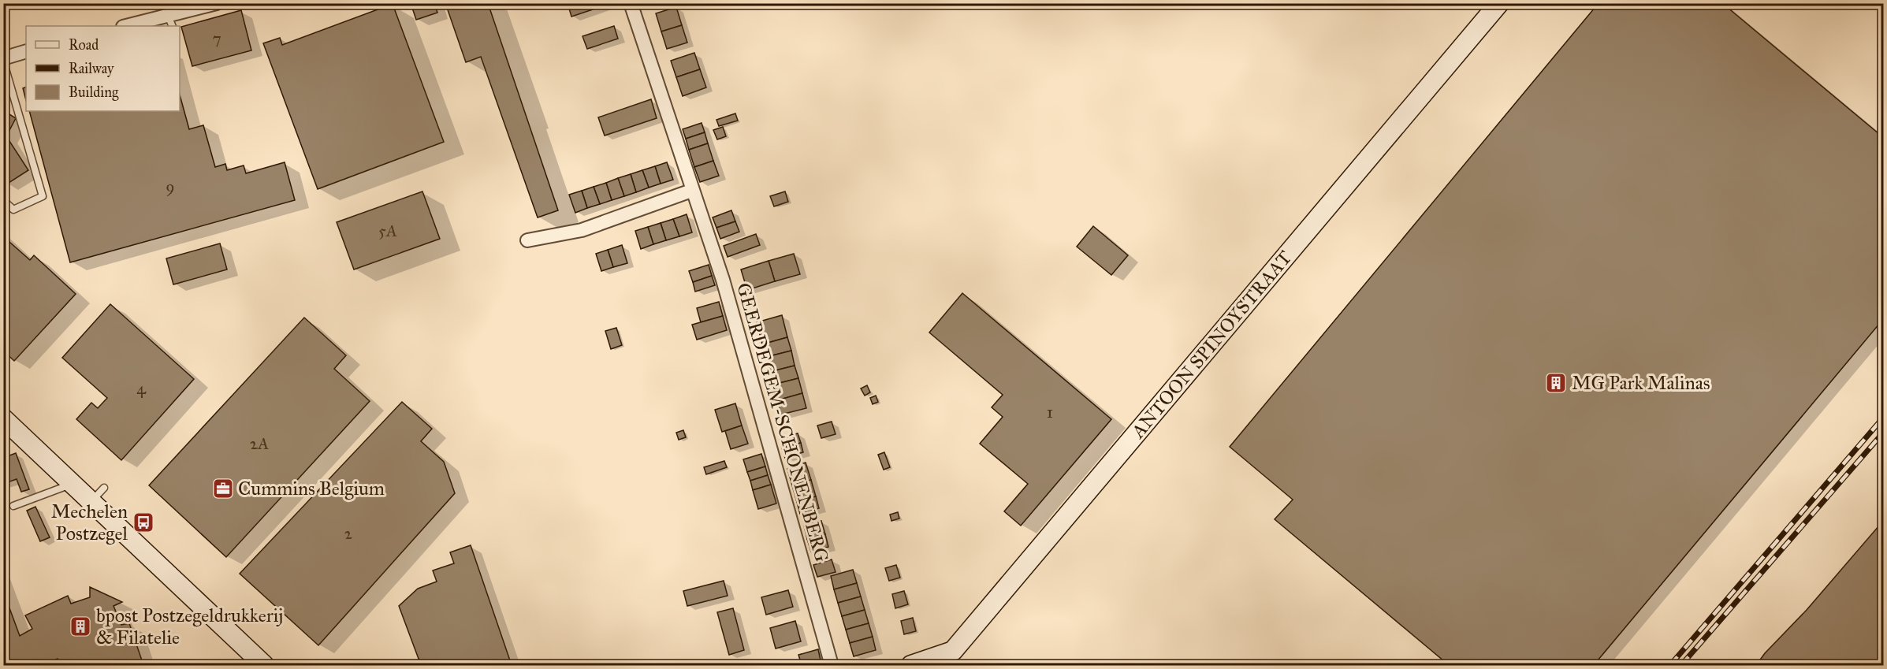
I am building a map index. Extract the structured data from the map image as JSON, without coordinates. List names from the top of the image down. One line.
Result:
{"streets":{"street":["ANTOON SPINOYSTRAAT","GEERDEGEM-SCHONENBERG"]},"places":{"building":["MG Park Malinas","bpost Postzegeldrukkerij & Filatelie"],"office":["Cummins Belgium"],"bus stop":["Mechelen Postzegel"]},"house_numbers":["7","9","5A","4","1","2A","2"],"legend":["Road","Railway","Building"]}
